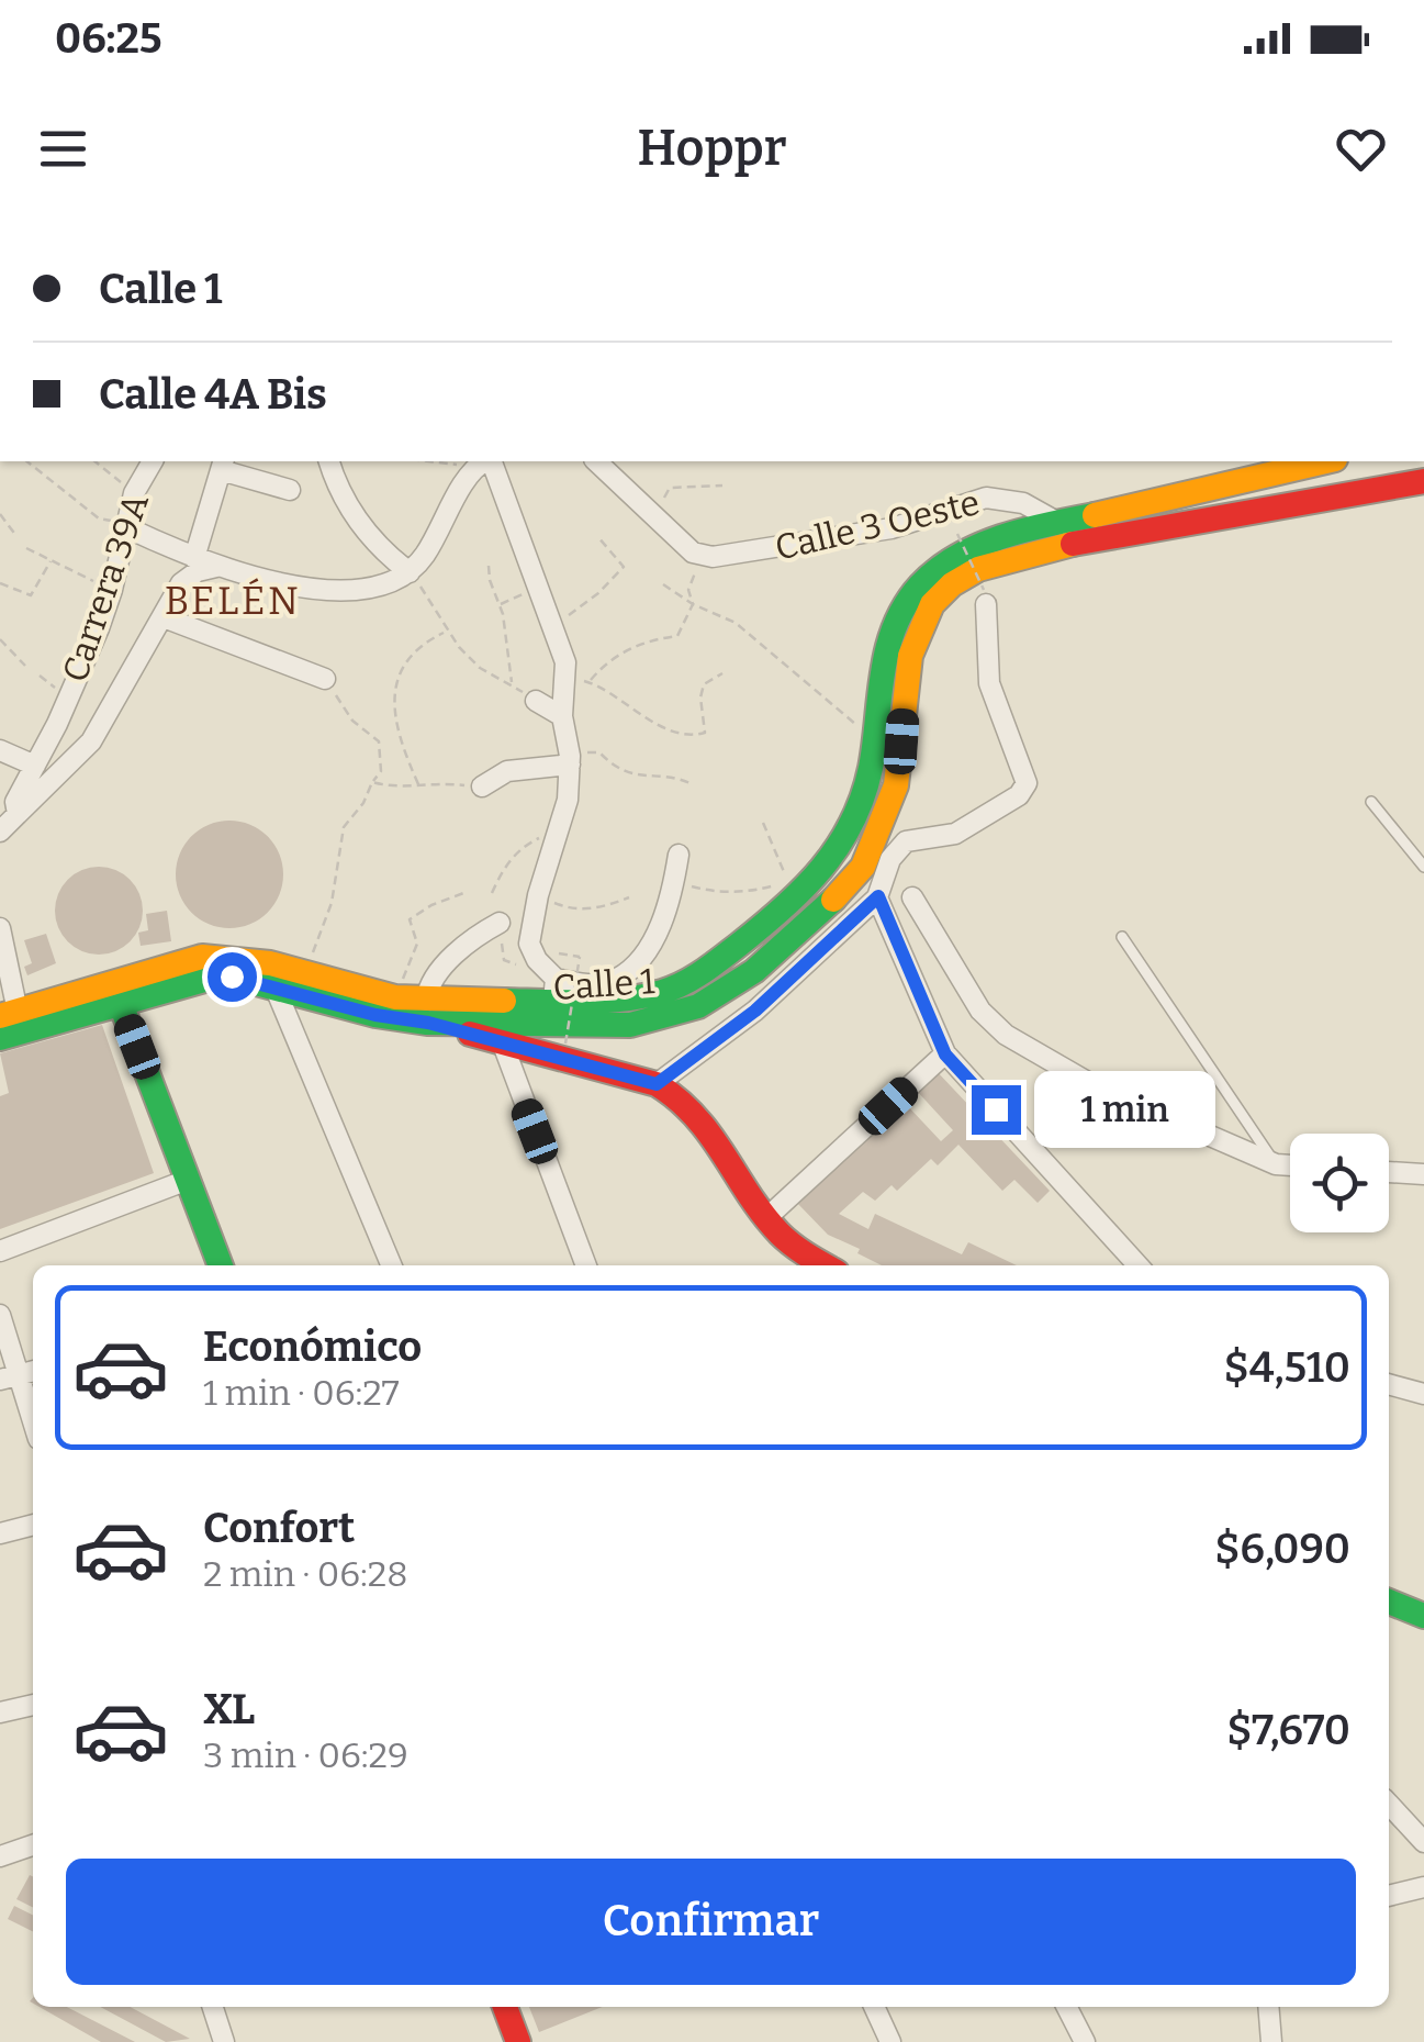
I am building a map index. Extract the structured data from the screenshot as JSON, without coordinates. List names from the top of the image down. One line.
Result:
{"streets":{"main road":["Calle 1"],"street":["Calle 3 Oeste","Carrera 39A"]},"districts":["BELÉN"],"page":{"status":"06:25","header":"Hoppr","banner":["Calle 1","Calle 4A Bis"],"bubble":"1 min","list":[{"name":"Económico","note":"1 min · 06:27","value":"$4,510"},{"name":"Confort","note":"2 min · 06:28","value":"$6,090"},{"name":"XL","note":"3 min · 06:29","value":"$7,670"}],"buttons":"Confirmar"}}
